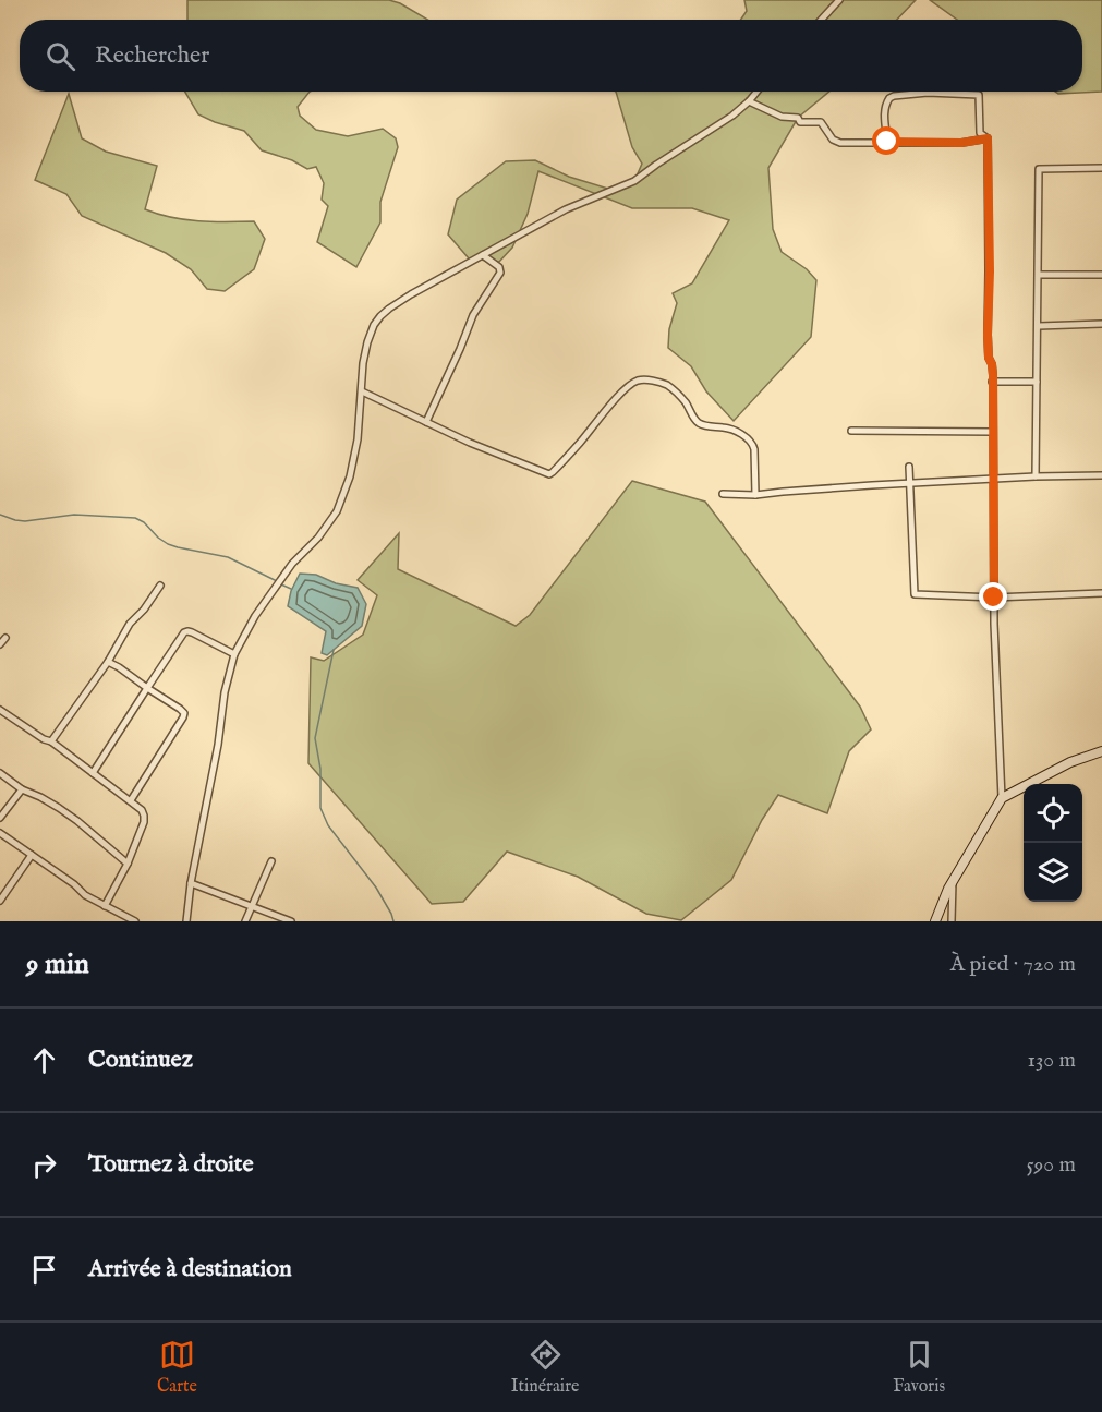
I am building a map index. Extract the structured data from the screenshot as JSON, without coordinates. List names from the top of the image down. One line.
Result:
{"page":{"search":"Rechercher","heading":["9 min","À pied · 720 m"],"list":[["Continuez","130 m"],["Tournez à droite","590 m"],"Arrivée à destination"],"nav":["Carte","Itinéraire","Favoris"]}}
